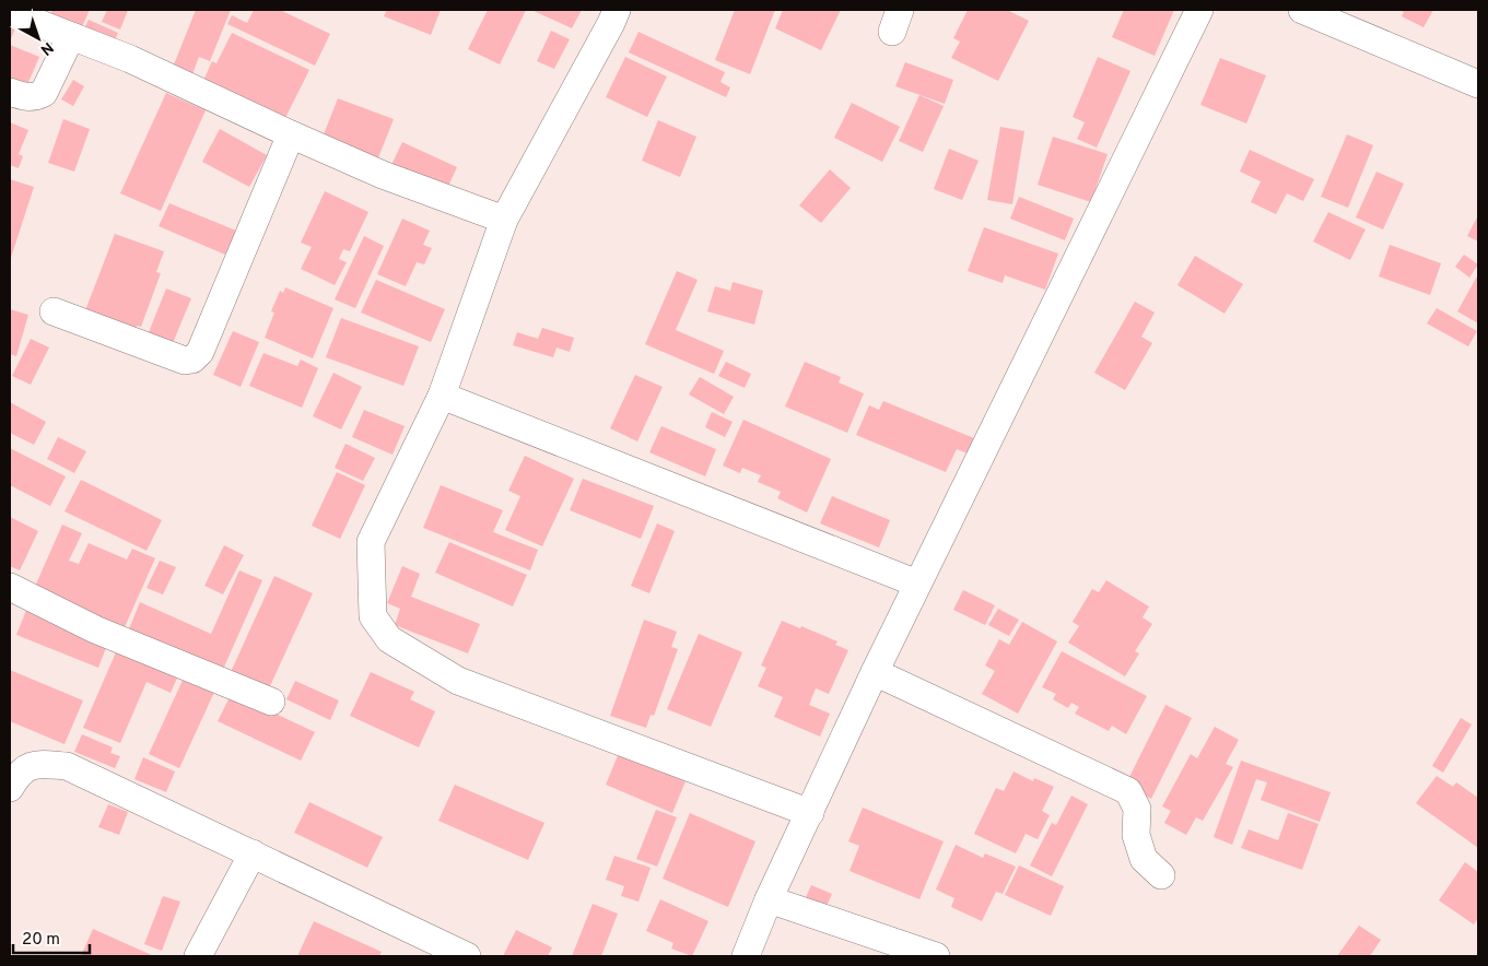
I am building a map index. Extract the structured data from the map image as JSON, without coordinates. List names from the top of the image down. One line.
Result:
{"scale_bar":"20 m","north":"bottom right"}
